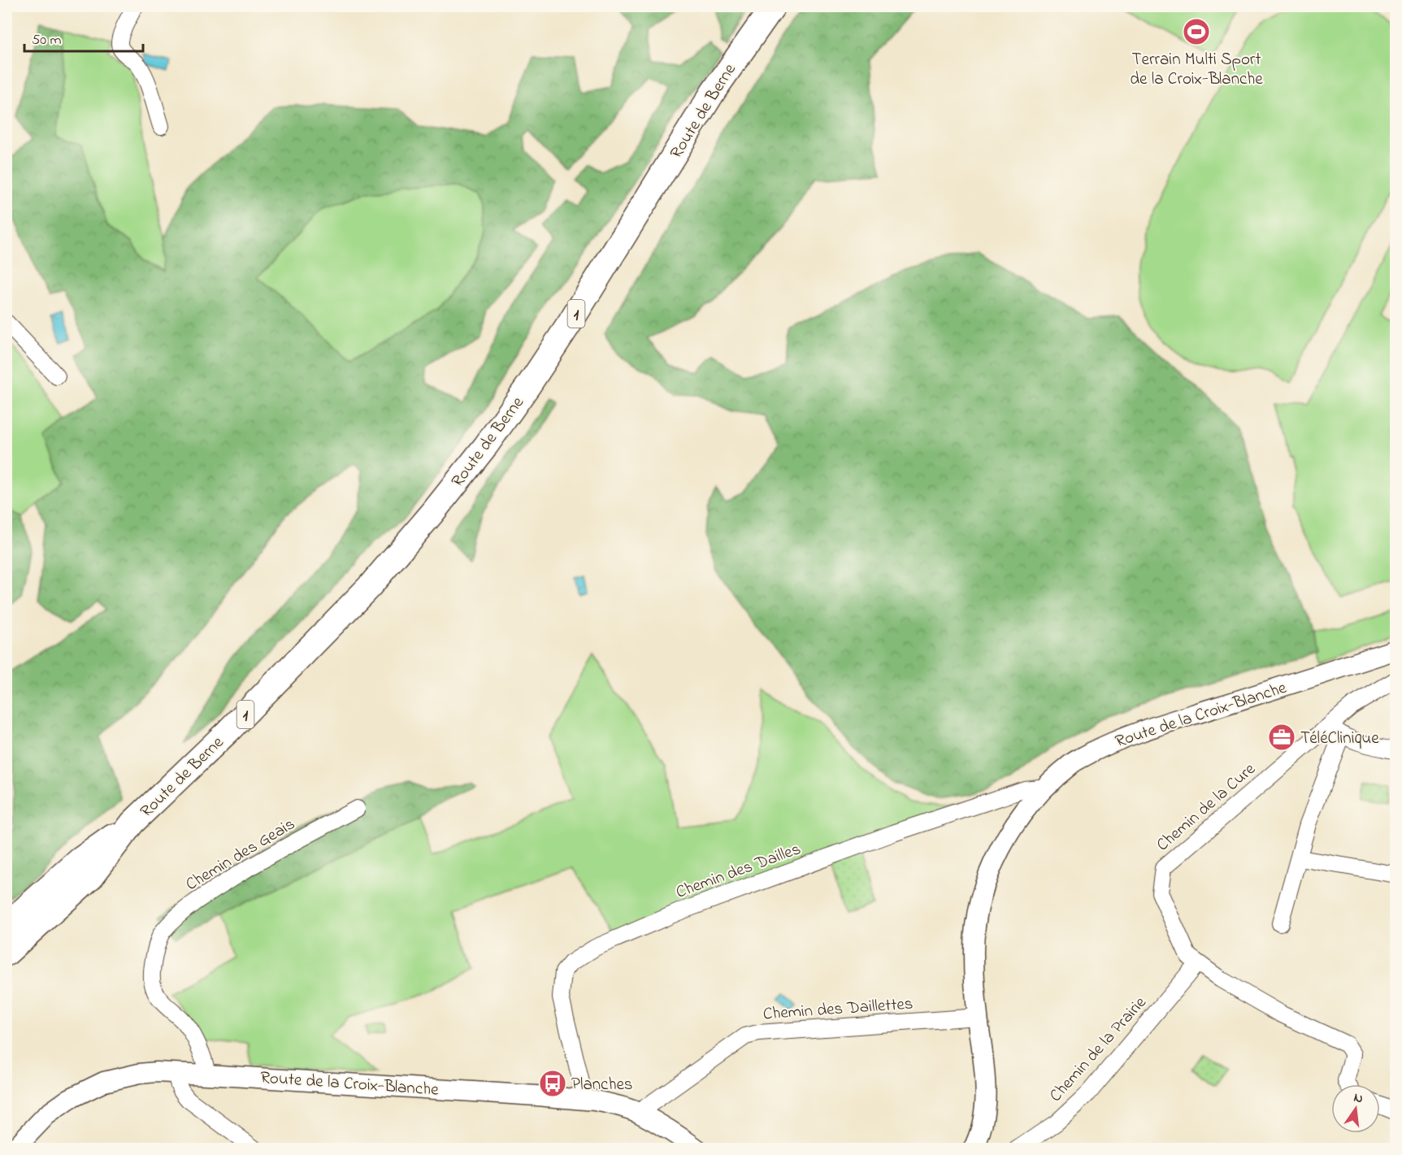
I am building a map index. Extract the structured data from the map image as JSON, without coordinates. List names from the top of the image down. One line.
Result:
{"streets":{"main road":["Route de Berne","1"],"street":["Route de la Croix-Blanche","Chemin de la Cure","Chemin des Geais","Chemin des Dailles","Chemin des Daillettes","Chemin de la Prairie"]},"crossings":[["Route de la Croix-Blanche","Chemin des Geais"],["Route de la Croix-Blanche","Chemin des Dailles"],["Route de la Croix-Blanche","Chemin des Daillettes"],["Chemin de la Cure","Chemin de la Prairie"]],"places":{"sports":["Terrain Multi Sport de la Croix-Blanche"],"office":["TéléClinique"],"bus stop":["Planches"]},"scale_bar":"50 m","north":"top"}
